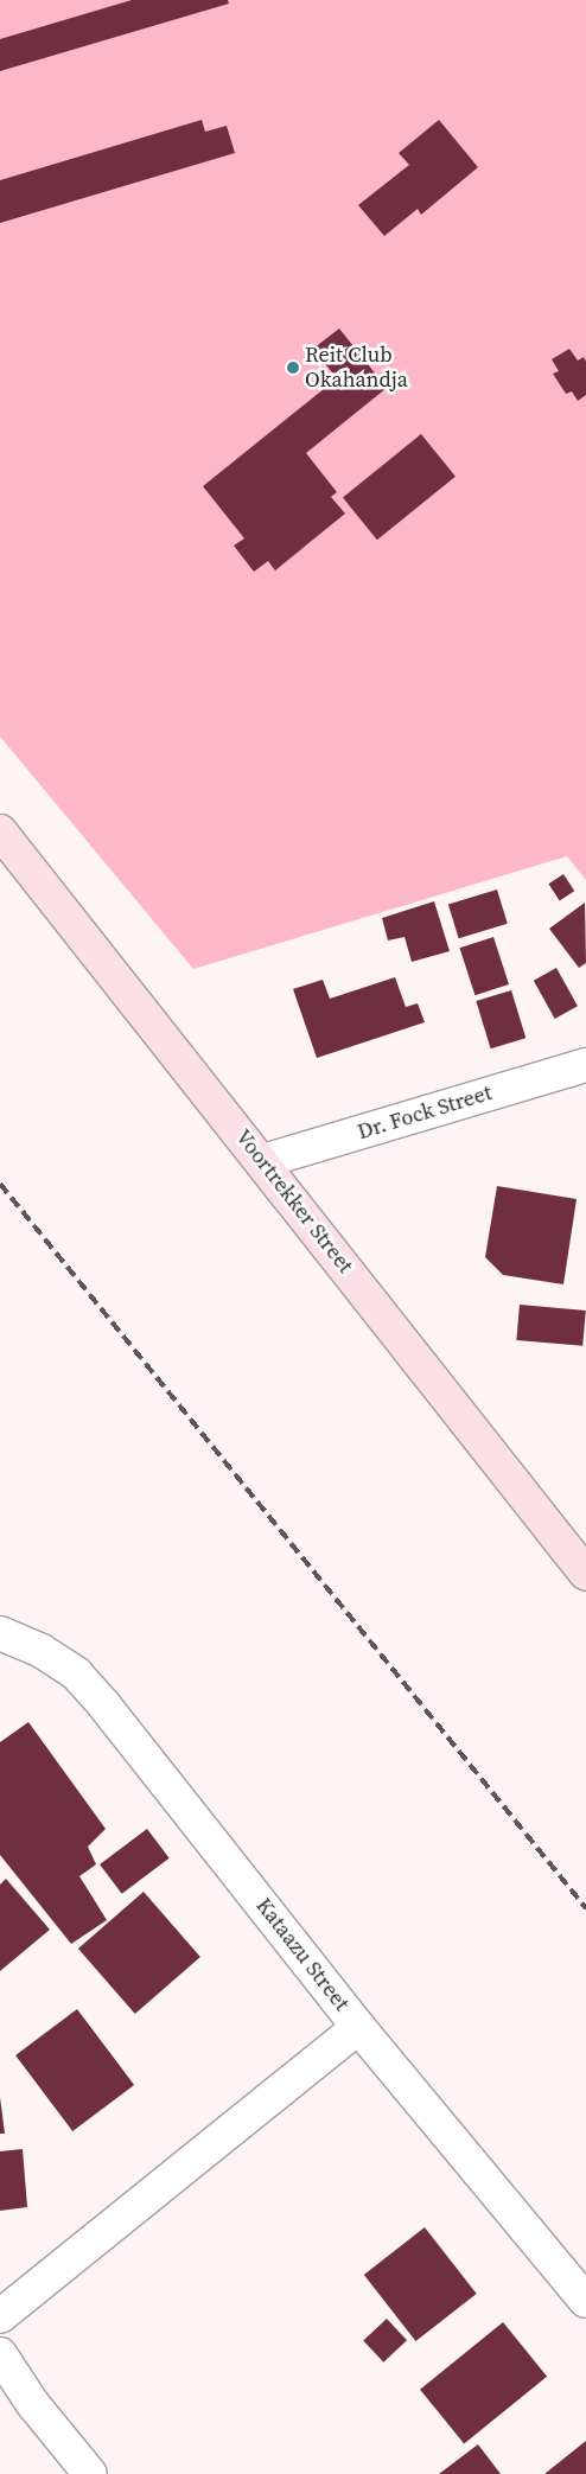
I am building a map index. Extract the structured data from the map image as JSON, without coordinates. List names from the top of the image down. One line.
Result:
{"streets":{"main road":["Voortrekker Street"],"street":["Dr. Fock Street","Kataazu Street"]},"crossings":[["Dr. Fock Street","Voortrekker Street"]],"places":["Reit Club Okahandja"]}
